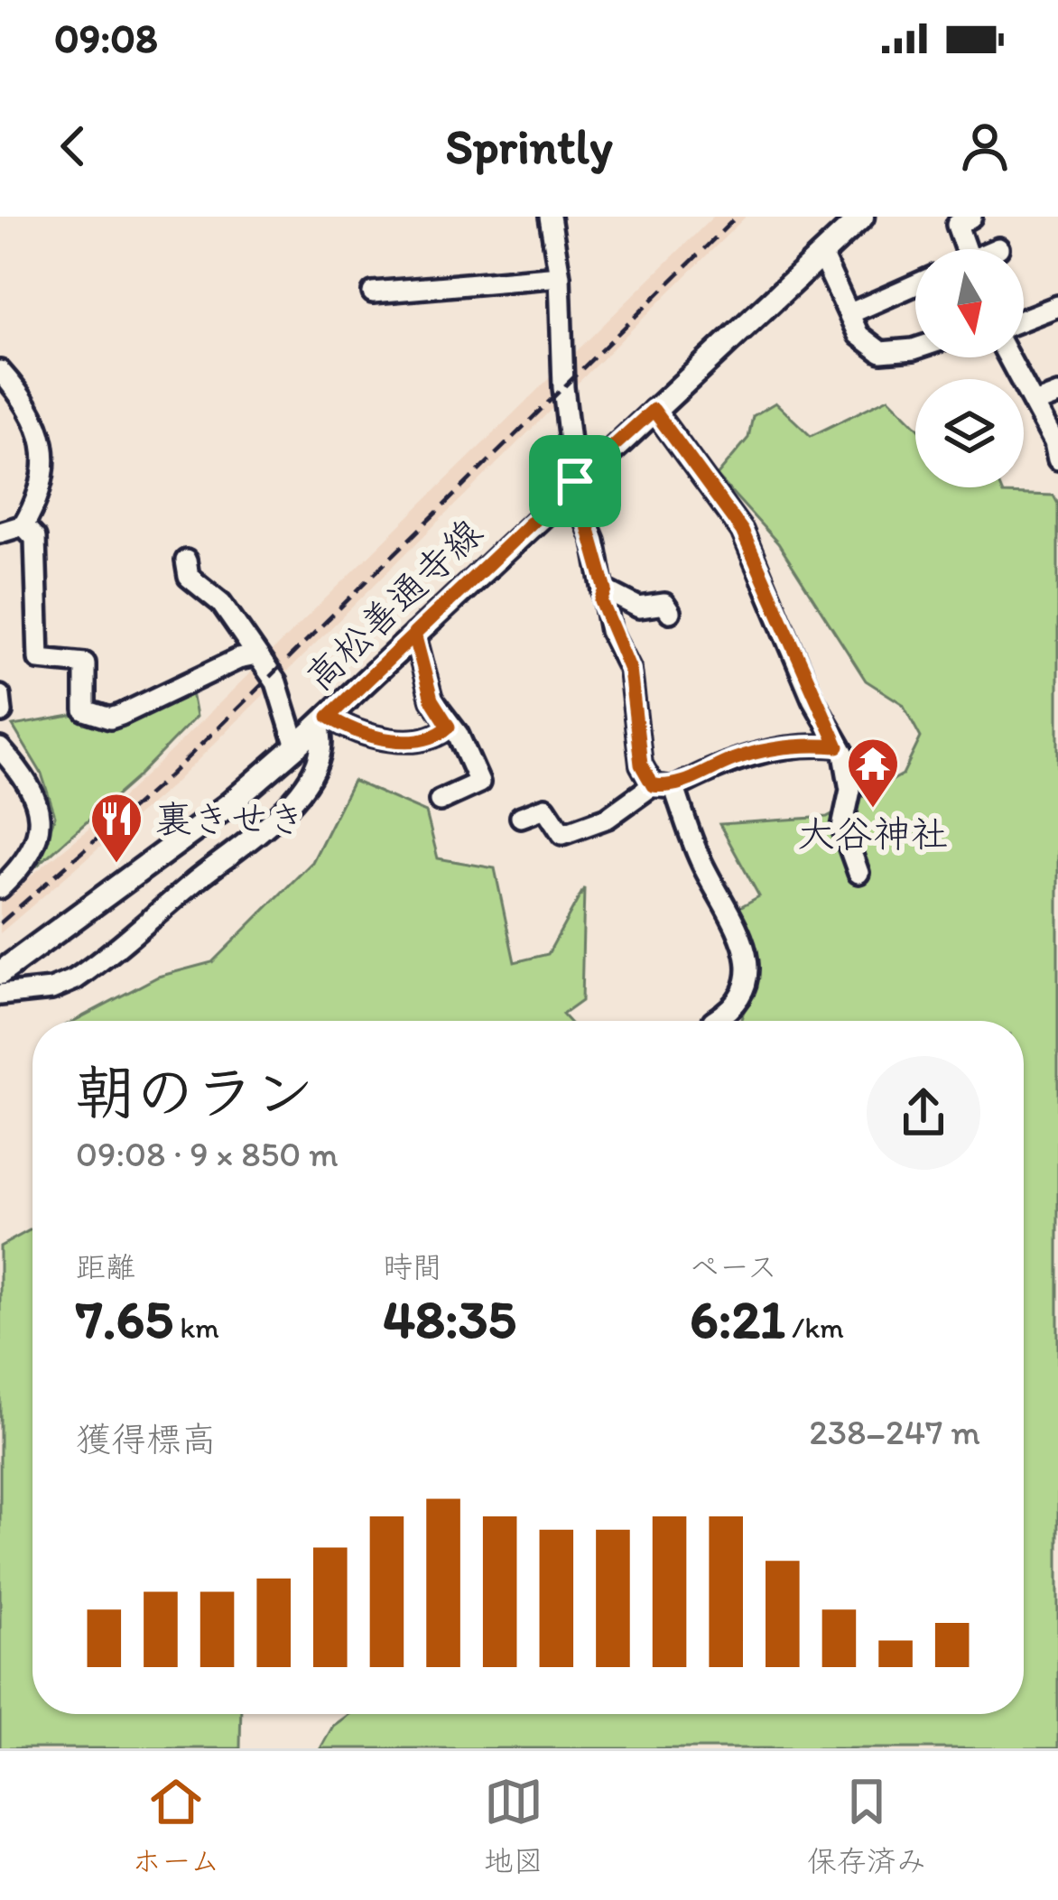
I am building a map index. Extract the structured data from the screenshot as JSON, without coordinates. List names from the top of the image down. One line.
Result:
{"streets":{"main road":["高松善通寺線"]},"places":{"temple":["大谷神社"],"restaurant":["裏きせき"]},"north":"bottom","page":{"status":"09:08","header":"Sprintly","heading":["朝のラン","09:08 · 9 × 850 m"],"stats":[["距離","7.65 km"],["時間","48:35"],["ペース","6:21 /km"]],"chart":["獲得標高","238–247 m"],"tabs":["ホーム","地図","保存済み"]}}
